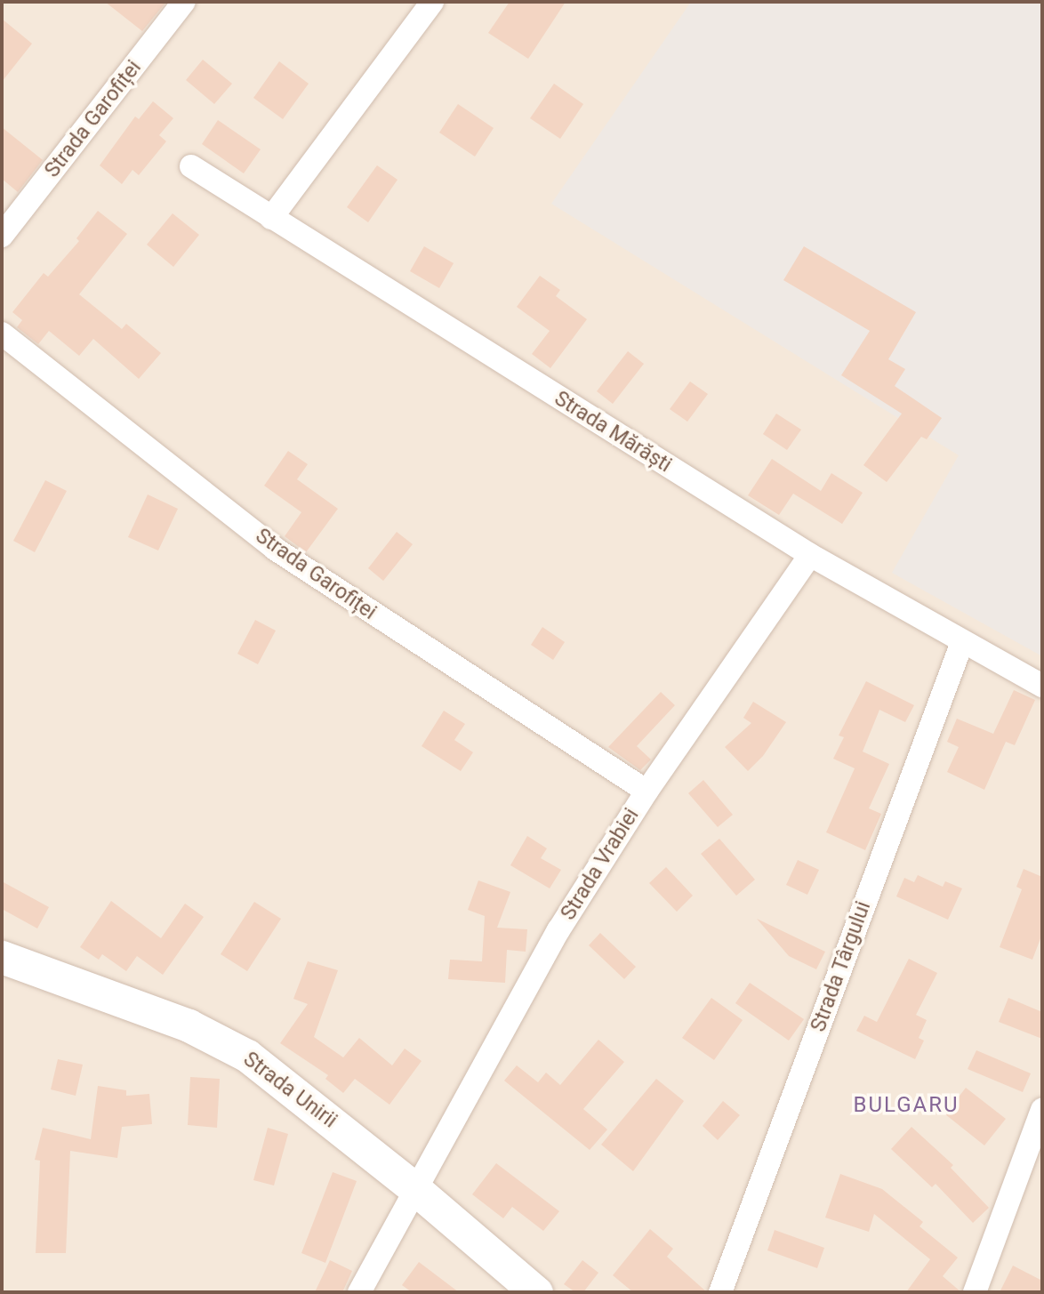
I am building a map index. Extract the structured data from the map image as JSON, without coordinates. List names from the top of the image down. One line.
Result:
{"streets":{"main road":["Strada Unirii"],"street":["Strada Garofiței","Strada Mărăști","Strada Vrabiei","Strada Târgului"]},"crossings":[["Strada Garofiței","Strada Vrabiei"],["Strada Mărăști","Strada Vrabiei"],["Strada Mărăști","Strada Târgului"],["Strada Vrabiei","Strada Unirii"]],"districts":["BULGARU"]}
